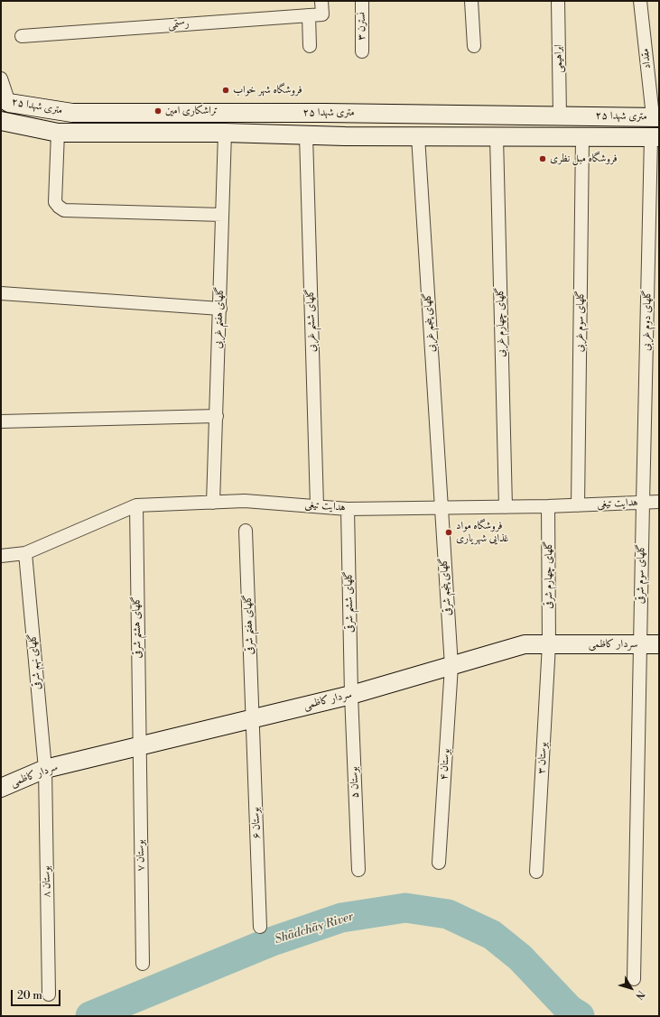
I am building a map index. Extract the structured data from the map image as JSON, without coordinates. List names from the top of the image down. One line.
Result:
{"streets":{"main road":["۲۵ متری شهدا","سردار کاظمی"],"street":["رستمی","نسترن ۳","ابراهیمی","مقداد","گلهای هفتم غربی","گلهای ششم غربی","گلهای دوم غربی","گلهای سوم غربی","گلهای پنجم غربی","گلهای چهارم غربی","هدایت تیغی","گلهای سوم شرقی","گلهای چهارم شرقی","گلهای پنجم شرقی","گلهای ششم شرقی","گلهای هفتم شرقی","گلهای هشتم شرقی","گلهای نهم شرقی","بوستان ۳","بوستان ۴","بوستان ۵","بوستان ۶","بوستان ۷","بوستان ۸"]},"crossings":[["ابراهیمی","۲۵ متری شهدا"],["مقداد","۲۵ متری شهدا"],["۲۵ متری شهدا","گلهای هفتم غربی"],["۲۵ متری شهدا","گلهای ششم غربی"],["۲۵ متری شهدا","گلهای دوم غربی"],["۲۵ متری شهدا","گلهای سوم غربی"],["۲۵ متری شهدا","گلهای پنجم غربی"],["۲۵ متری شهدا","گلهای چهارم غربی"],["گلهای هفتم غربی","هدایت تیغی"],["گلهای ششم غربی","هدایت تیغی"],["گلهای دوم غربی","هدایت تیغی"],["گلهای دوم غربی","گلهای سوم شرقی"],["گلهای سوم غربی","هدایت تیغی"],["گلهای پنجم غربی","هدایت تیغی"],["گلهای پنجم غربی","گلهای پنجم شرقی"],["گلهای چهارم غربی","هدایت تیغی"],["هدایت تیغی","گلهای سوم شرقی"],["هدایت تیغی","گلهای چهارم شرقی"],["هدایت تیغی","گلهای پنجم شرقی"],["هدایت تیغی","گلهای ششم شرقی"],["هدایت تیغی","گلهای هشتم شرقی"],["هدایت تیغی","گلهای نهم شرقی"],["گلهای سوم شرقی","سردار کاظمی"],["گلهای چهارم شرقی","سردار کاظمی"],["گلهای چهارم شرقی","بوستان ۳"],["گلهای پنجم شرقی","سردار کاظمی"],["گلهای پنجم شرقی","بوستان ۴"],["گلهای ششم شرقی","سردار کاظمی"],["گلهای ششم شرقی","بوستان ۵"],["گلهای هفتم شرقی","سردار کاظمی"],["گلهای هفتم شرقی","بوستان ۶"],["گلهای هشتم شرقی","سردار کاظمی"],["گلهای هشتم شرقی","بوستان ۷"],["سردار کاظمی","گلهای نهم شرقی"],["سردار کاظمی","بوستان ۳"],["سردار کاظمی","بوستان ۴"],["سردار کاظمی","بوستان ۵"],["سردار کاظمی","بوستان ۶"],["سردار کاظمی","بوستان ۷"],["سردار کاظمی","بوستان ۸"],["گلهای نهم شرقی","بوستان ۸"]],"water":["Shādchāy River"],"places":["فروشگاه شهر خواب","تراشکاری امین","فروشگاه مبل نظری","فروشگاه مواد غذایی شهریاری"],"scale_bar":"20 m","north":"bottom right"}
